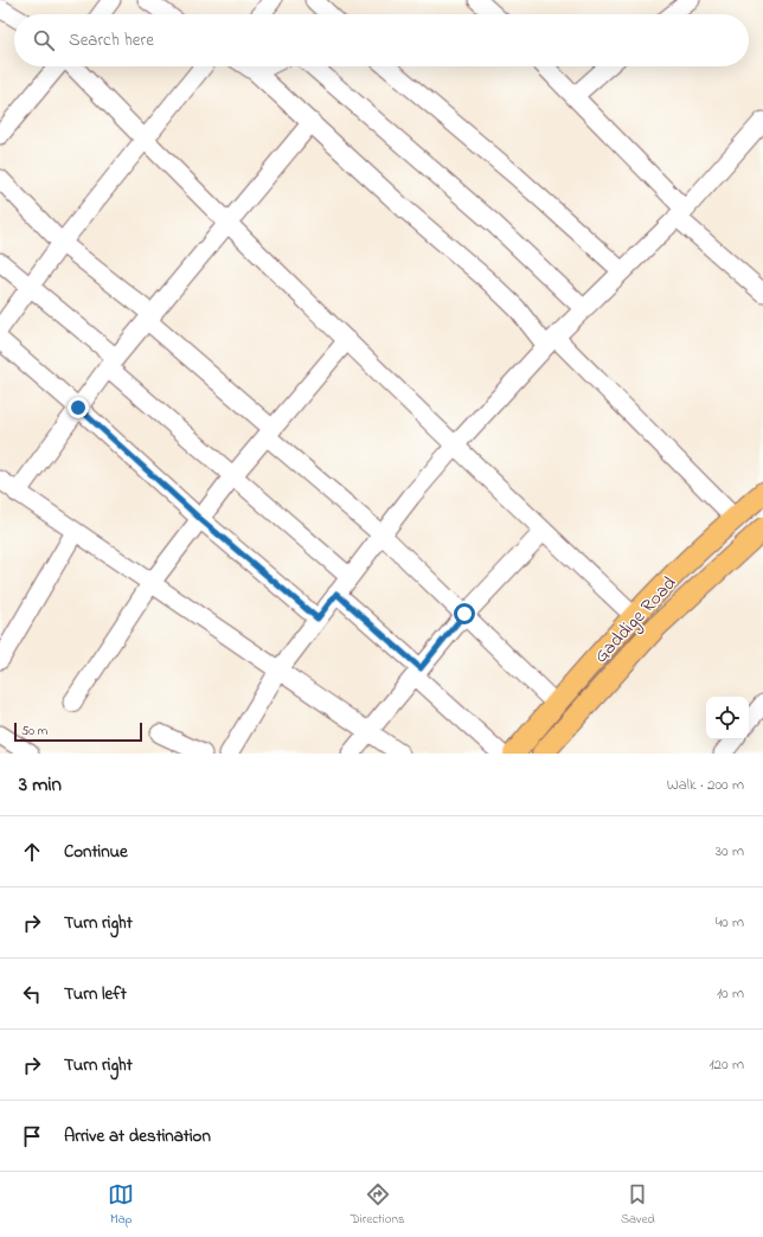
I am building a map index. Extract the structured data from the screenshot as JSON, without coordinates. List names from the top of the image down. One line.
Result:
{"streets":{"main road":["Gaddige Road"]},"scale_bar":"50 m","page":{"search":"Search here","scale":"50 m","heading":["3 min","Walk · 200 m"],"list":[["Continue","30 m"],["Turn right","40 m"],["Turn left","10 m"],["Turn right","120 m"],"Arrive at destination"],"nav":["Map","Directions","Saved"]}}
